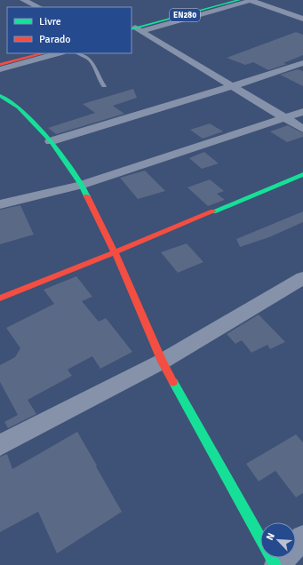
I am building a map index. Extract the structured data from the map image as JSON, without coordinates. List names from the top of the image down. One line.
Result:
{"streets":{"street":["EN280"]},"legend":["Livre","Parado"],"north":"top left"}
